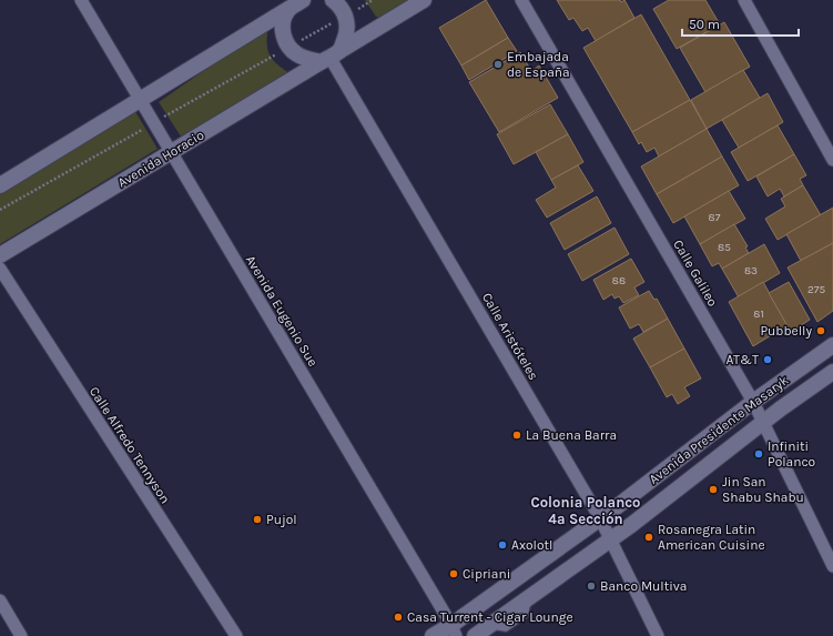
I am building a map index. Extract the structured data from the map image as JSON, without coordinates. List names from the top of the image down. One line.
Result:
{"streets":{"street":["Avenida Horacio","Calle Galileo","Avenida Eugenio Sue","Calle Aristóteles","Avenida Presidente Masaryk","Calle Alfredo Tennyson"]},"crossings":[["Avenida Horacio","Avenida Eugenio Sue"],["Avenida Horacio","Calle Aristóteles"],["Calle Galileo","Avenida Presidente Masaryk"],["Avenida Eugenio Sue","Avenida Presidente Masaryk"],["Calle Aristóteles","Avenida Presidente Masaryk"]],"districts":["Colonia Polanco 4ª Sección"],"places":["Embajada de España","Pubbelly","AT&T","La Buena Barra","Infiniti Polanco","Jin San Shabu Shabu","Pujol","Rosanegra Latin American Cuisine","Axolotl","Cipriani","Banco Multiva","Casa Turrent - Cigar Lounge"],"house_numbers":["87","85","83","88","275","81"],"scale_bar":"50 m"}
